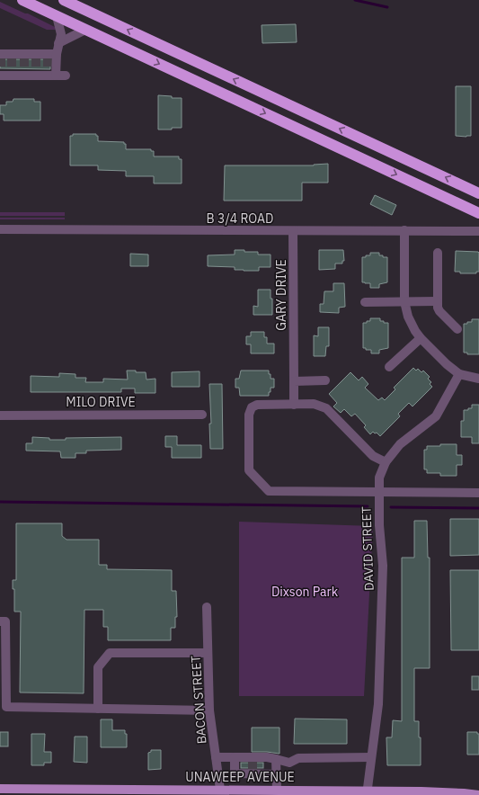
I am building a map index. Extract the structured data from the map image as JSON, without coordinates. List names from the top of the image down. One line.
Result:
{"streets":{"main road":["UNAWEEP AVENUE"],"street":["B 3/4 ROAD","GARY DRIVE","MILO DRIVE","DAVID STREET","BACON STREET"]},"crossings":[["B 3/4 ROAD","GARY DRIVE"],["DAVID STREET","UNAWEEP AVENUE"],["BACON STREET","UNAWEEP AVENUE"]],"parks":["Dixson Park"]}
